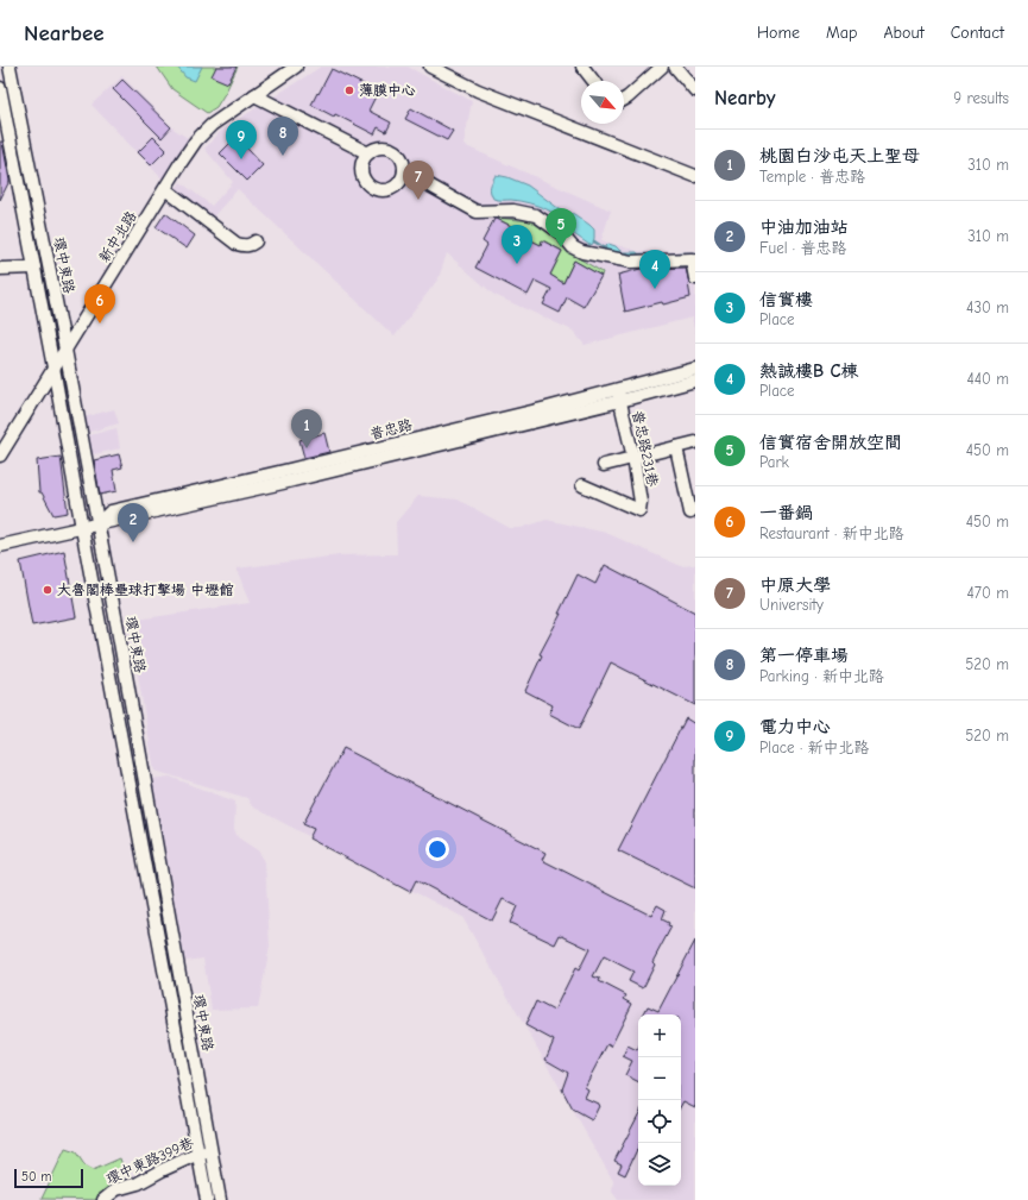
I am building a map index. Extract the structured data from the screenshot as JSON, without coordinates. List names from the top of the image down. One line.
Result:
{"streets":{"street":["新中北路","環中東路","普忠路","普忠路231巷","環中東路399巷"]},"crossings":[["新中北路","環中東路"],["環中東路","普忠路"],["環中東路","環中東路399巷"],["普忠路","普忠路231巷"]],"places":["薄膜中心","大魯閣棒壘球打擊場 中壢館"],"scale_bar":"50 m","north":"bottom right","page":{"header":"Nearbee","nav":["Home","Map","About","Contact"],"heading":["Nearby","9 results"],"pins":["8","9","7","5","3","4","6","1","2"],"list":[{"mark":"1","name":"桃園白沙屯天上聖母","note":"Temple · 普忠路","value":"310 m"},{"mark":"2","name":"中油加油站","note":"Fuel · 普忠路","value":"310 m"},{"mark":"3","name":"信實樓","note":"Place","value":"430 m"},{"mark":"4","name":"熱誠樓B C棟","note":"Place","value":"440 m"},{"mark":"5","name":"信實宿舍開放空間","note":"Park","value":"450 m"},{"mark":"6","name":"一番鍋","note":"Restaurant · 新中北路","value":"450 m"},{"mark":"7","name":"中原大學","note":"University","value":"470 m"},{"mark":"8","name":"第一停車場","note":"Parking · 新中北路","value":"520 m"},{"mark":"9","name":"電力中心","note":"Place · 新中北路","value":"520 m"}],"map_buttons":["+","−"],"scale":"50 m"}}
